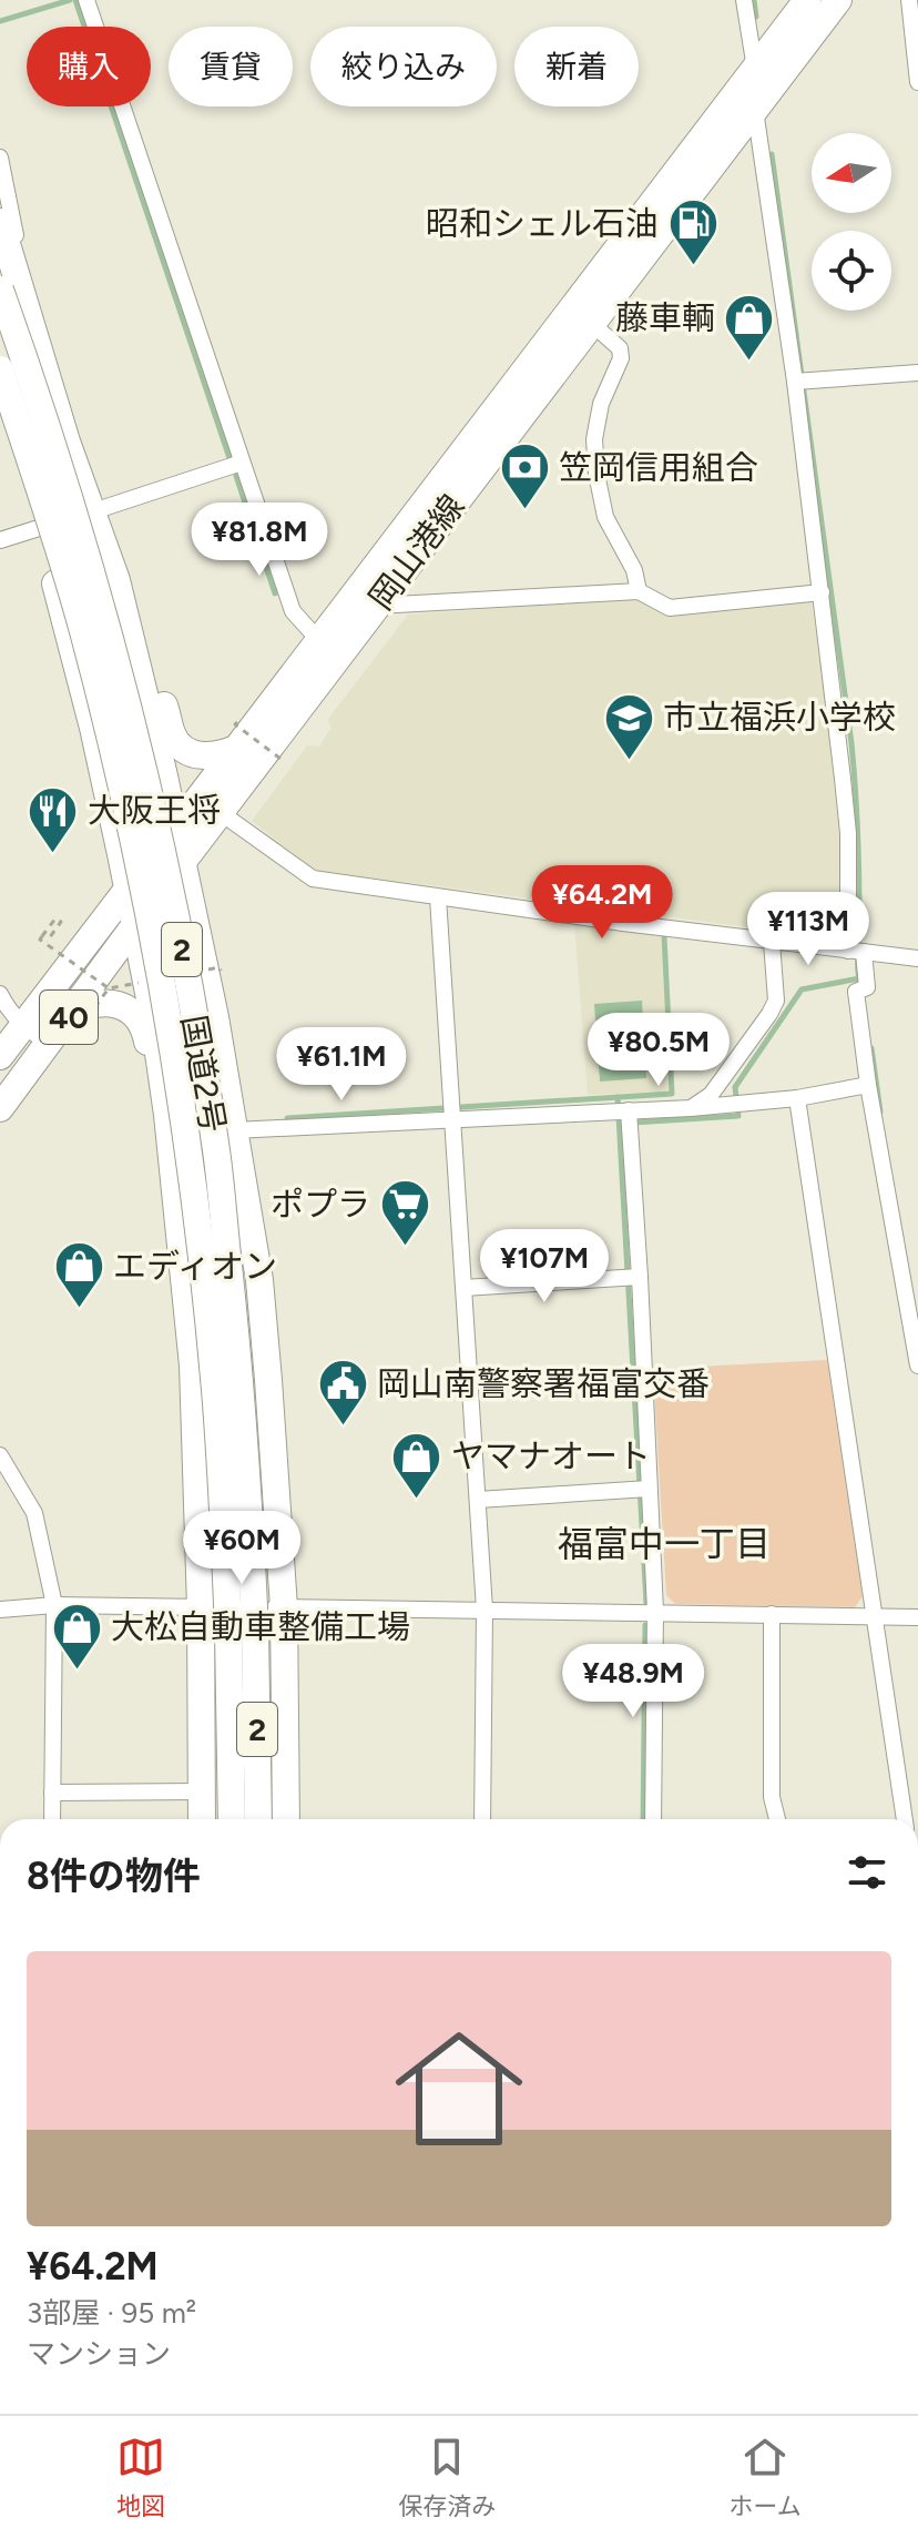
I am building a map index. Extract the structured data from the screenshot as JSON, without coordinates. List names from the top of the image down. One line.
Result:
{"streets":{"main road":["岡山港線","2","40","国道2号"]},"crossings":[["岡山港線","2"]],"districts":["福富中一丁目"],"places":{"fuel station":["昭和シェル石油"],"shop":["藤車輌","エディオン","ヤマナオート","大松自動車整備工場"],"bank":["笠岡信用組合"],"school or university":["市立福浜小学校"],"restaurant":["大阪王将"],"supermarket":["ポプラ"],"public building":["岡山南警察署福富交番"]},"north":"left","page":{"chip":["購入","賃貸","絞り込み","新着"],"price":["¥81.8M","¥64.2M","¥113M","¥80.5M","¥61.1M","¥107M","¥60M","¥48.9M"],"heading":"8件の物件","list":[{"name":"¥64.2M","note":"3部屋 · 95 m² · マンション"}],"tabs":["地図","保存済み","ホーム"]}}
